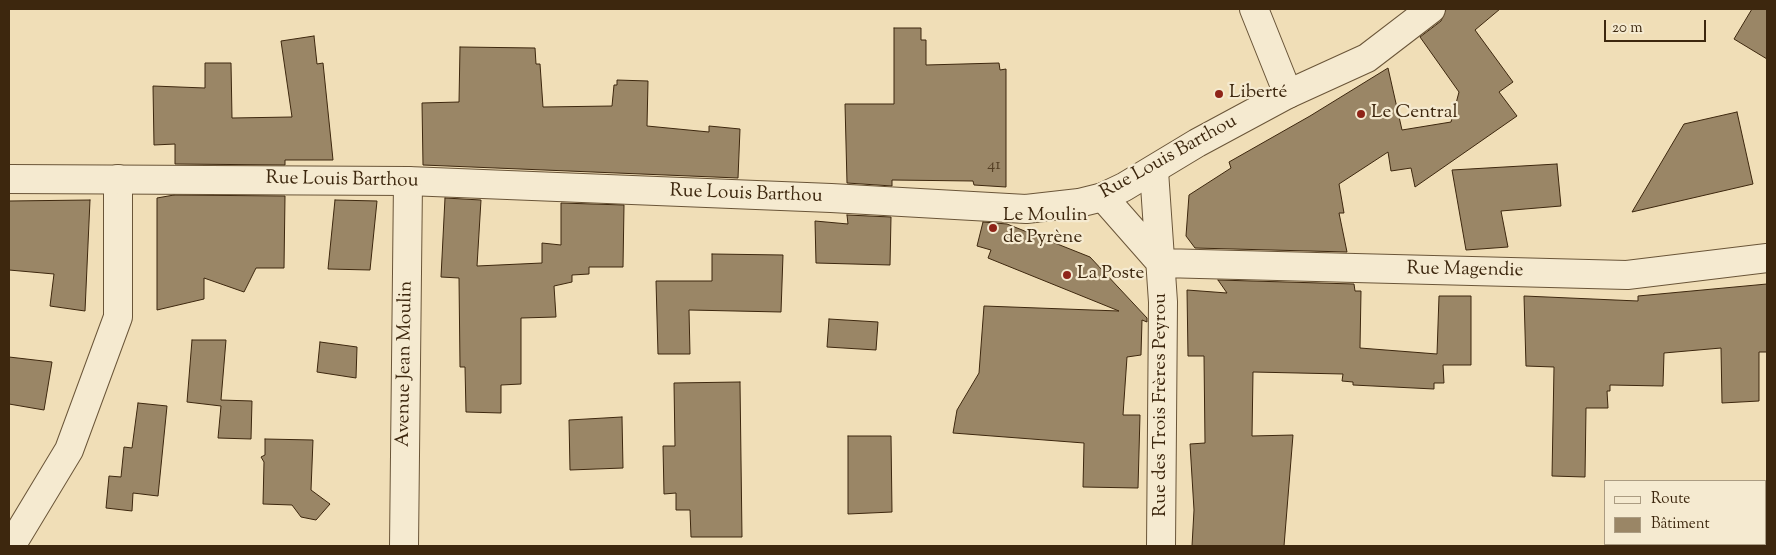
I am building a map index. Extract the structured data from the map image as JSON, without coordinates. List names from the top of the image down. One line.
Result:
{"streets":{"street":["Rue Louis Barthou","Rue Magendie","Avenue Jean Moulin","Rue des Trois Frères Peyrou"]},"crossings":[["Rue Louis Barthou","Avenue Jean Moulin"],["Rue Louis Barthou","Rue des Trois Frères Peyrou"],["Rue Magendie","Rue des Trois Frères Peyrou"]],"places":["Liberté","Le Central","Le Moulin de Pyrène","La Poste"],"house_numbers":["41"],"legend":["Route","Bâtiment"],"scale_bar":"20 m"}
